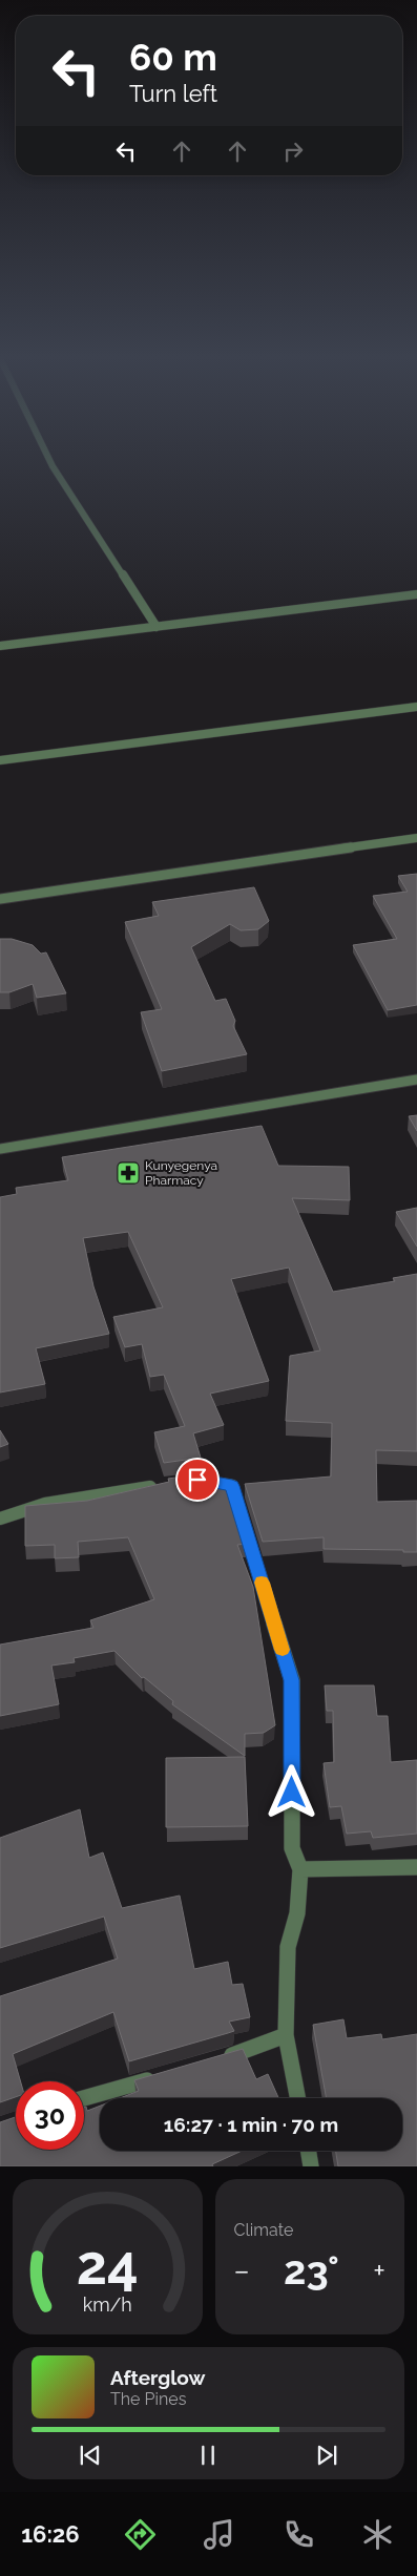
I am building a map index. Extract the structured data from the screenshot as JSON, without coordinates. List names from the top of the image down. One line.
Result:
{"places":{"pharmacy":["Kunyegenya Pharmacy"]},"page":{"turn":["60 m","Turn left"],"limit":"30","trip":"16:27 · 1 min · 70 m","tile":"Climate","heat":["−","23°","+"],"song":["Afterglow","The Pines"],"tabs":"16:26","gauge":["24","km/h"]}}
